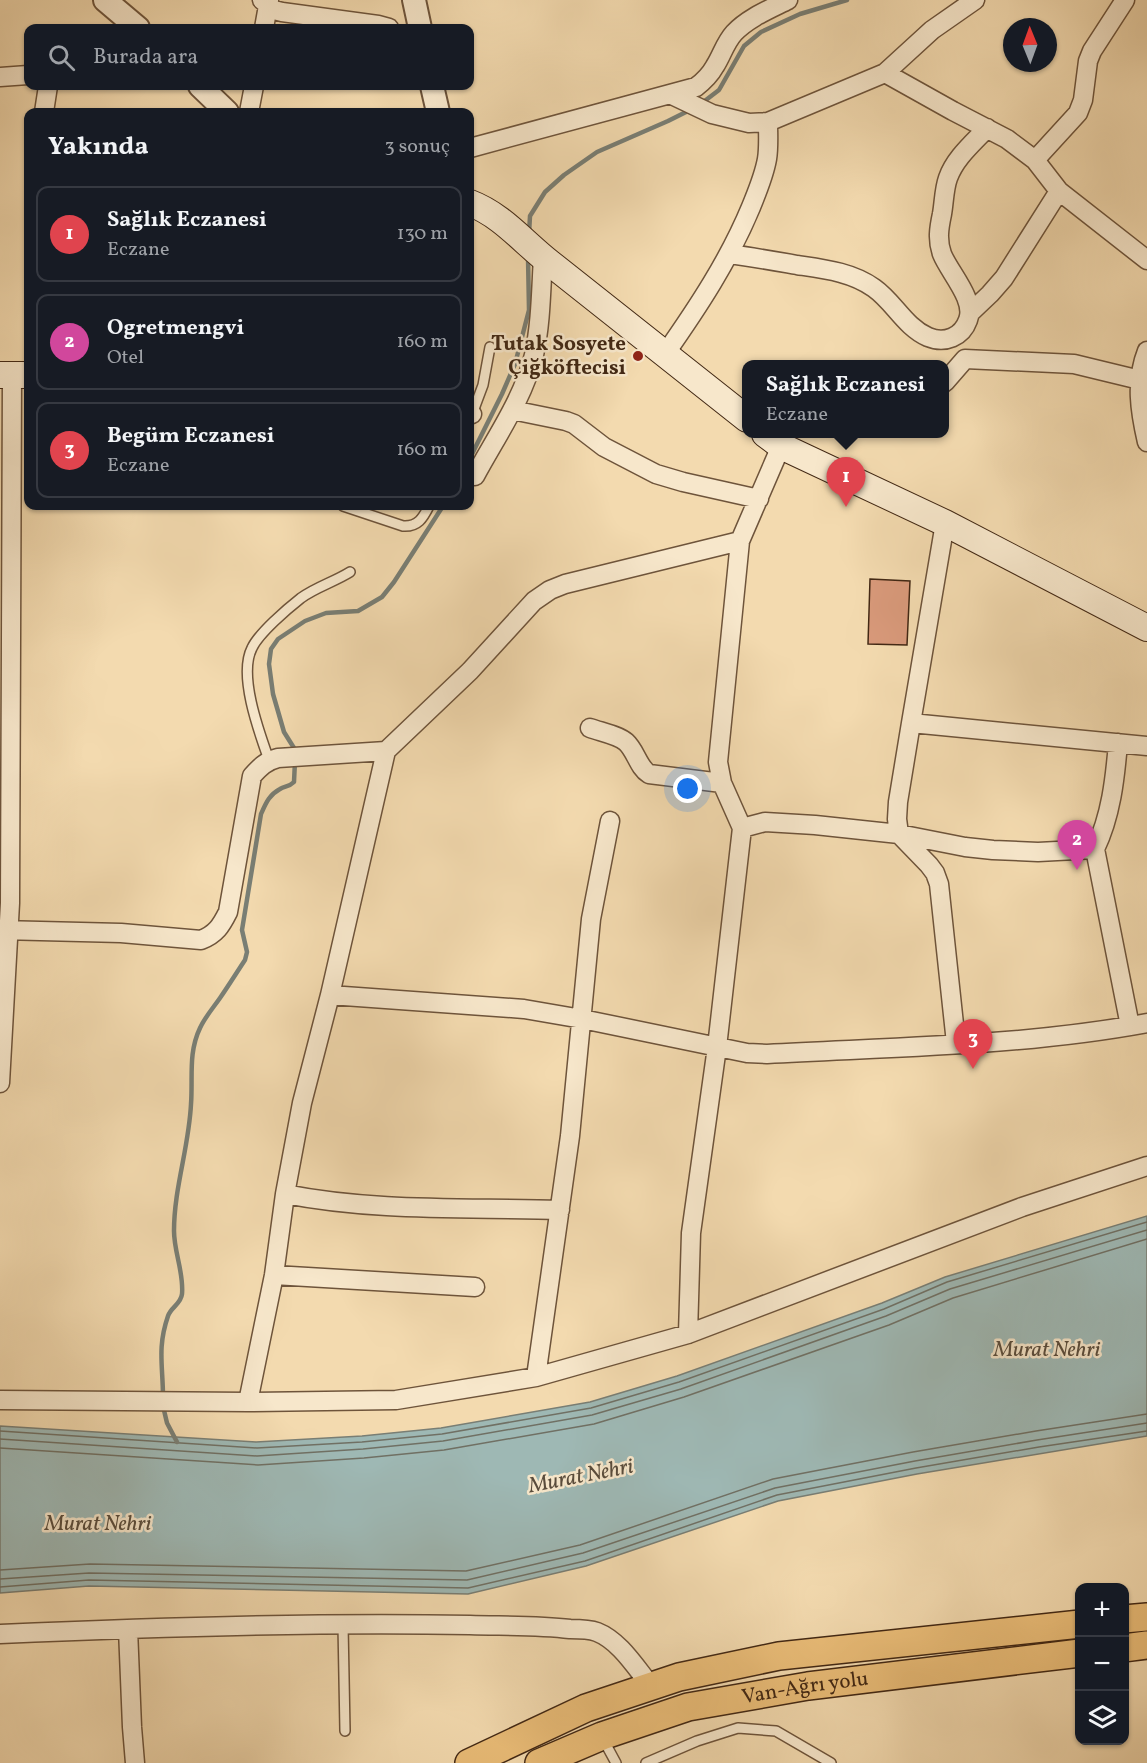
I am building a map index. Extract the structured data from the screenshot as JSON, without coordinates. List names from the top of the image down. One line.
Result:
{"streets":{"main road":["Van-Ağrı yolu"]},"water":["Murat Nehri"],"places":["Tutak Sosyete Çiğköftecisi"],"north":"top","page":{"search":"Burada ara","heading":["Yakında","3 sonuç"],"list":[{"mark":"1","name":"Sağlık Eczanesi","note":"Eczane","value":"130 m"},{"mark":"2","name":"Ogretmengvi","note":"Otel","value":"160 m"},{"mark":"3","name":"Begüm Eczanesi","note":"Eczane","value":"160 m"}],"popup":["Sağlık Eczanesi","Eczane"],"pins":["1","2","3"],"map_buttons":["+","−"]}}
